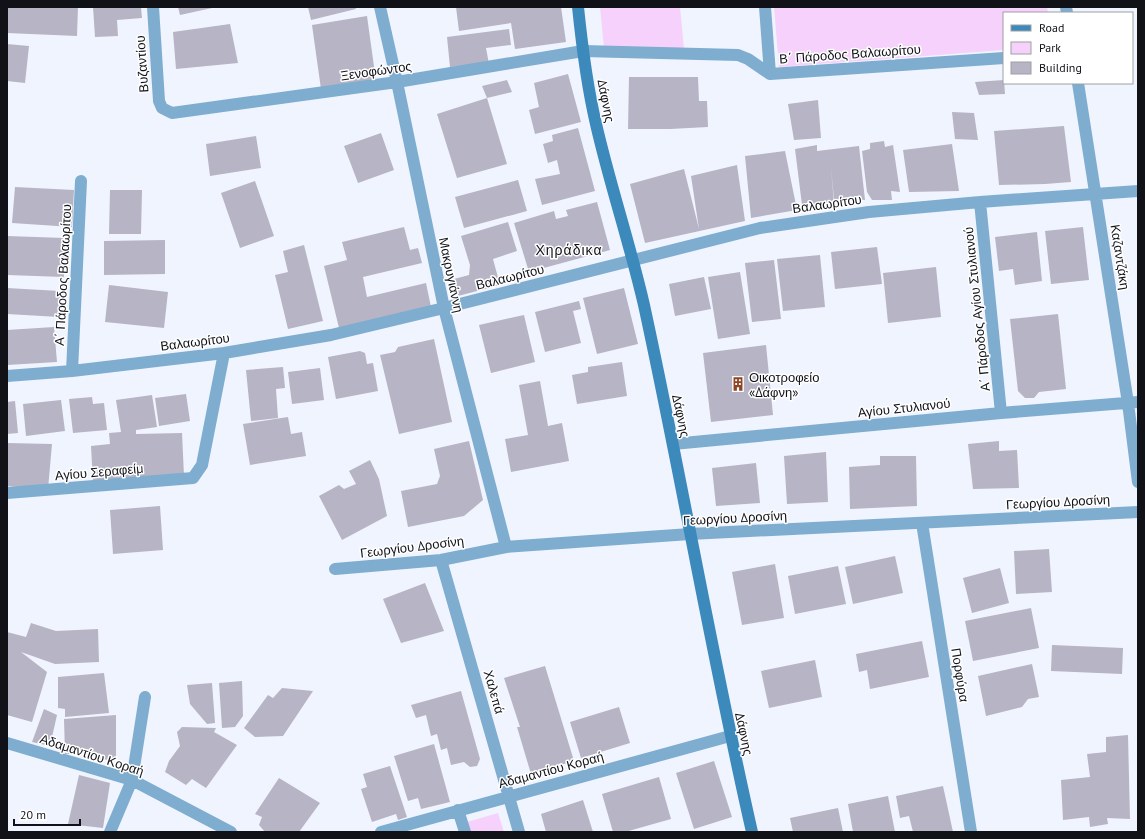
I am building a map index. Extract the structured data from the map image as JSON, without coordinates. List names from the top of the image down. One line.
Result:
{"streets":{"street":["Β΄ Πάροδος Βαλαωρίτου","Βυζαντίου","Ξενοφώντος","Δάφνης","Βαλαωρίτου","Καζαντζάκη","Α΄ Πάροδος Βαλαωρίτου","Μακρυγιάννη","Α΄ Πάροδος Αγίου Στυλιανού","Αγίου Στυλιανού","Αγίου Σεραφείμ","Γεωργίου Δροσίνη","Πορφύρα","Χαλεπά","Αδαμαντίου Κοραή"]},"crossings":[["Β΄ Πάροδος Βαλαωρίτου","Ξενοφώντος"],["Β΄ Πάροδος Βαλαωρίτου","Δάφνης"],["Βυζαντίου","Ξενοφώντος"],["Ξενοφώντος","Δάφνης"],["Ξενοφώντος","Μακρυγιάννη"],["Δάφνης","Βαλαωρίτου"],["Δάφνης","Αγίου Στυλιανού"],["Δάφνης","Γεωργίου Δροσίνη"],["Δάφνης","Αδαμαντίου Κοραή"],["Βαλαωρίτου","Καζαντζάκη"],["Βαλαωρίτου","Α΄ Πάροδος Βαλαωρίτου"],["Βαλαωρίτου","Μακρυγιάννη"],["Βαλαωρίτου","Α΄ Πάροδος Αγίου Στυλιανού"],["Βαλαωρίτου","Αγίου Σεραφείμ"],["Καζαντζάκη","Αγίου Στυλιανού"],["Μακρυγιάννη","Γεωργίου Δροσίνη"],["Α΄ Πάροδος Αγίου Στυλιανού","Αγίου Στυλιανού"],["Γεωργίου Δροσίνη","Πορφύρα"],["Γεωργίου Δροσίνη","Χαλεπά"],["Χαλεπά","Αδαμαντίου Κοραή"]],"districts":["Χηράδικα"],"places":{"building":["Οικοτροφείο «Δάφνη»"]},"legend":["Road","Park","Building"],"scale_bar":"20 m"}
